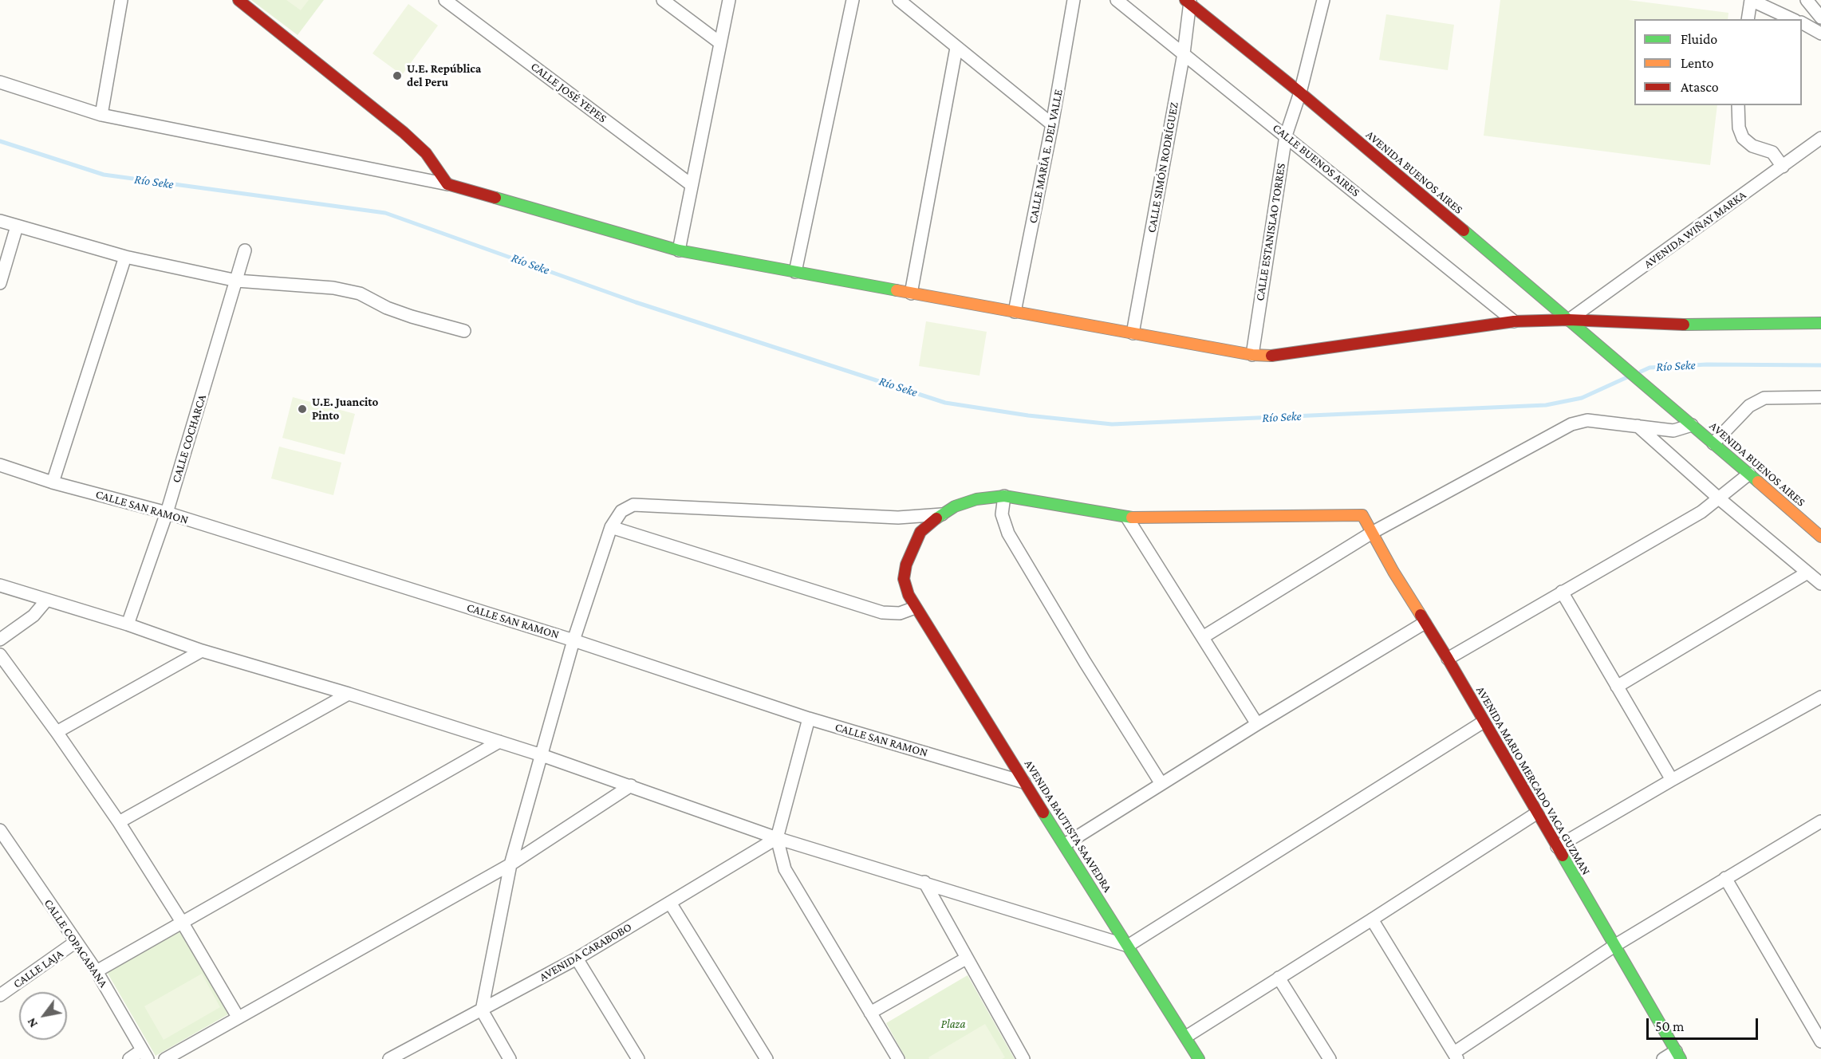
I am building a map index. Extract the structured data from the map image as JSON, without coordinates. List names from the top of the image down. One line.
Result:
{"streets":{"main road":["AVENIDA BUENOS AIRES","AVENIDA MARIO MERCADO VACA GUZMAN","AVENIDA BAUTISTA SAAVEDRA"],"street":["CALLE JOSÉ YEPES","CALLE MARÍA E. DEL VALLE","CALLE BUENOS AIRES","CALLE SIMÓN RODRÍGUEZ","AVENIDA WIÑAY MARKA","CALLE ESTANISLAO TORRES","CALLE COCHARCA","CALLE SAN RAMON","CALLE COPACABANA","AVENIDA CARABOBO","CALLE LAJA"]},"crossings":[["CALLE BUENOS AIRES","CALLE SIMÓN RODRÍGUEZ"],["CALLE BUENOS AIRES","CALLE ESTANISLAO TORRES"],["CALLE SIMÓN RODRÍGUEZ","AVENIDA BUENOS AIRES"],["AVENIDA BUENOS AIRES","AVENIDA WIÑAY MARKA"],["AVENIDA BUENOS AIRES","CALLE ESTANISLAO TORRES"],["CALLE COCHARCA","CALLE SAN RAMON"],["CALLE SAN RAMON","AVENIDA BAUTISTA SAAVEDRA"],["AVENIDA MARIO MERCADO VACA GUZMAN","AVENIDA BAUTISTA SAAVEDRA"],["CALLE COPACABANA","CALLE LAJA"]],"water":["Río Seke"],"parks":["Plaza"],"places":["U.E. República del Peru","U.E. Juancito Pinto"],"legend":["Fluido","Lento","Atasco"],"scale_bar":"50 m","north":"bottom left"}
